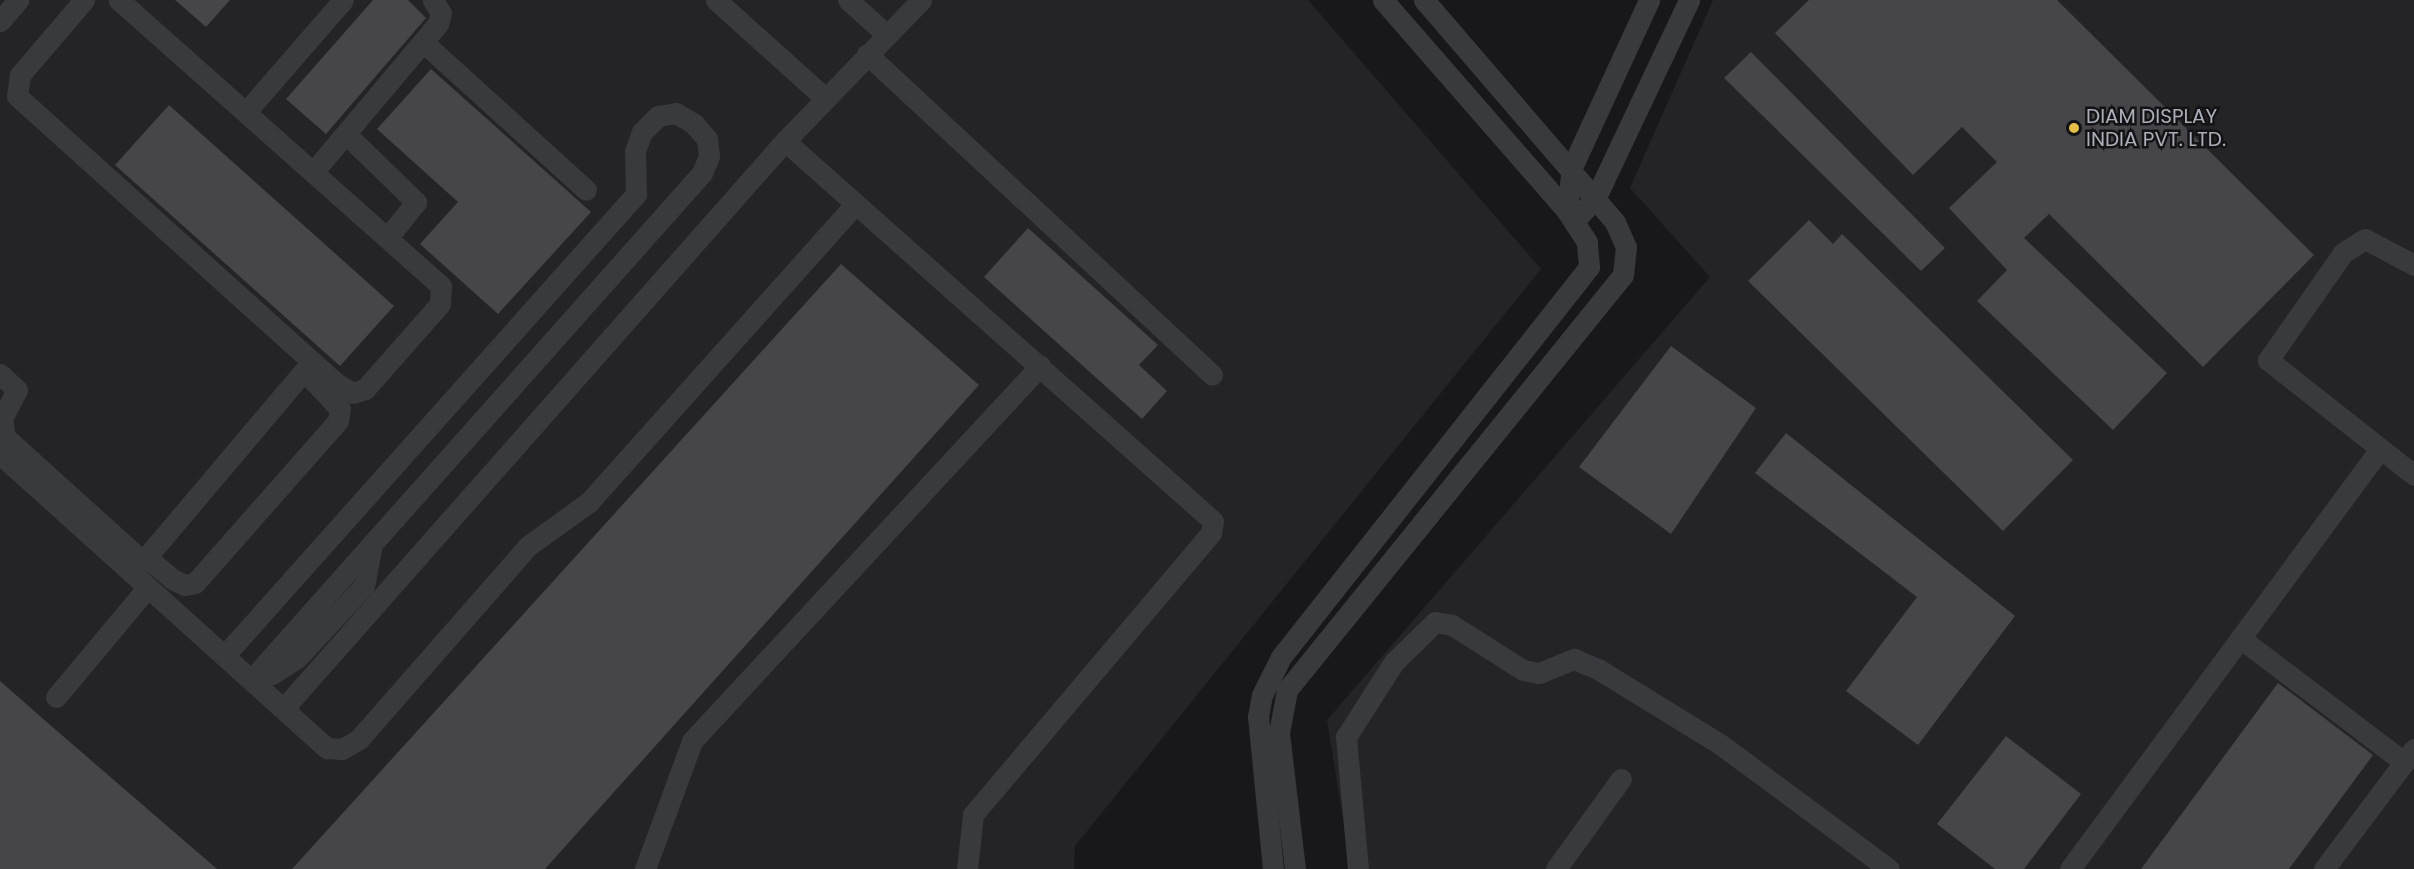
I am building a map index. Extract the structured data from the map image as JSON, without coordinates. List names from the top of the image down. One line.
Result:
{"places":["DIAM DISPLAY INDIA PVT. LTD."]}
